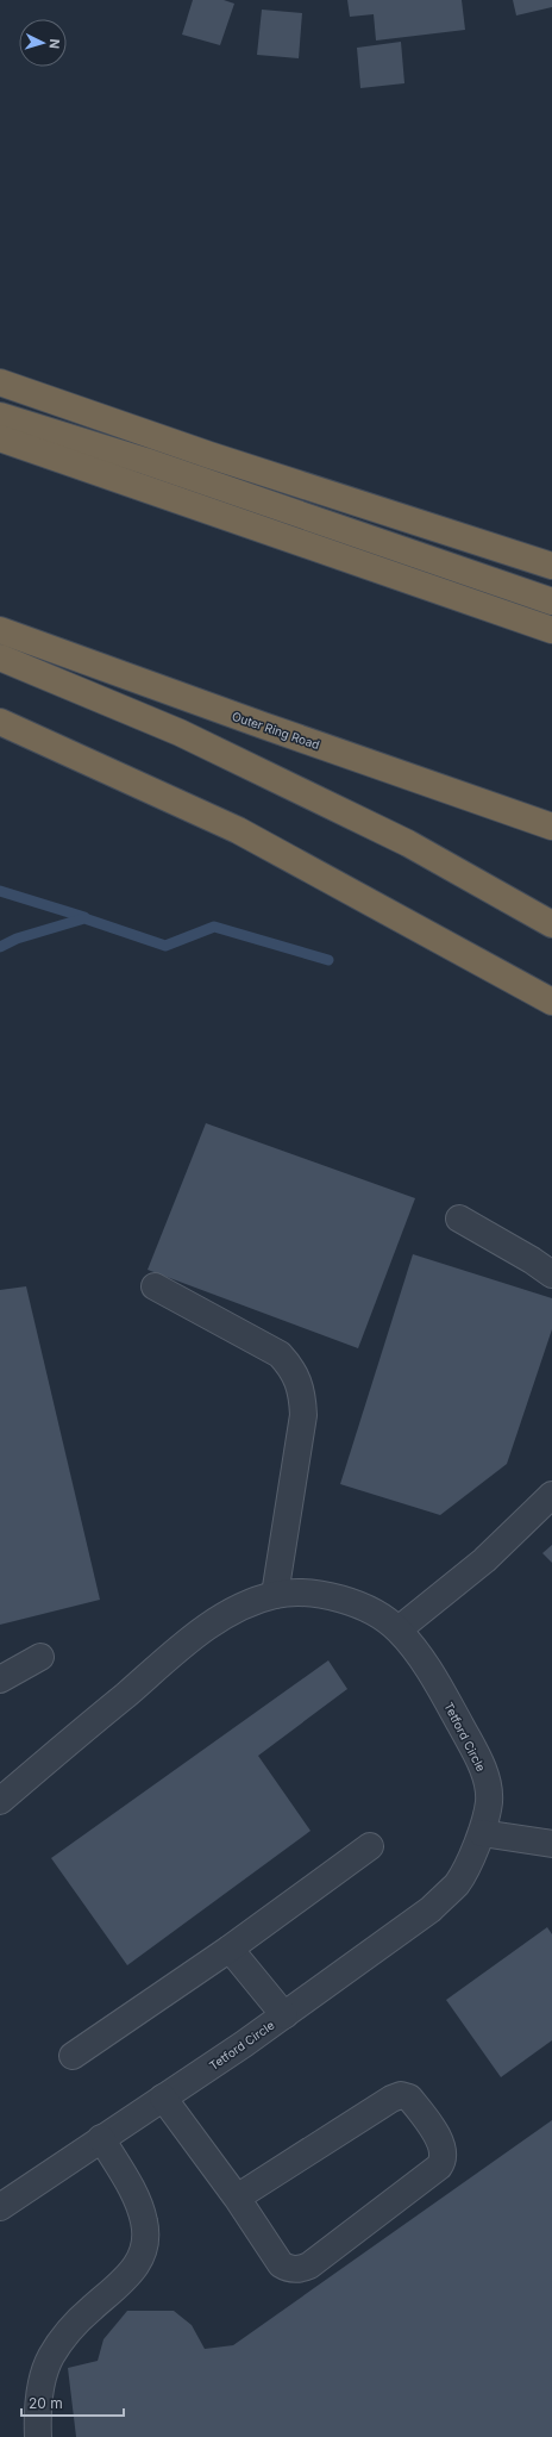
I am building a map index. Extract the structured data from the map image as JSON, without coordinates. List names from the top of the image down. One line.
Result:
{"streets":{"highway":["Outer Ring Road"],"street":["Tetford Circle"]},"scale_bar":"20 m","north":"right"}
